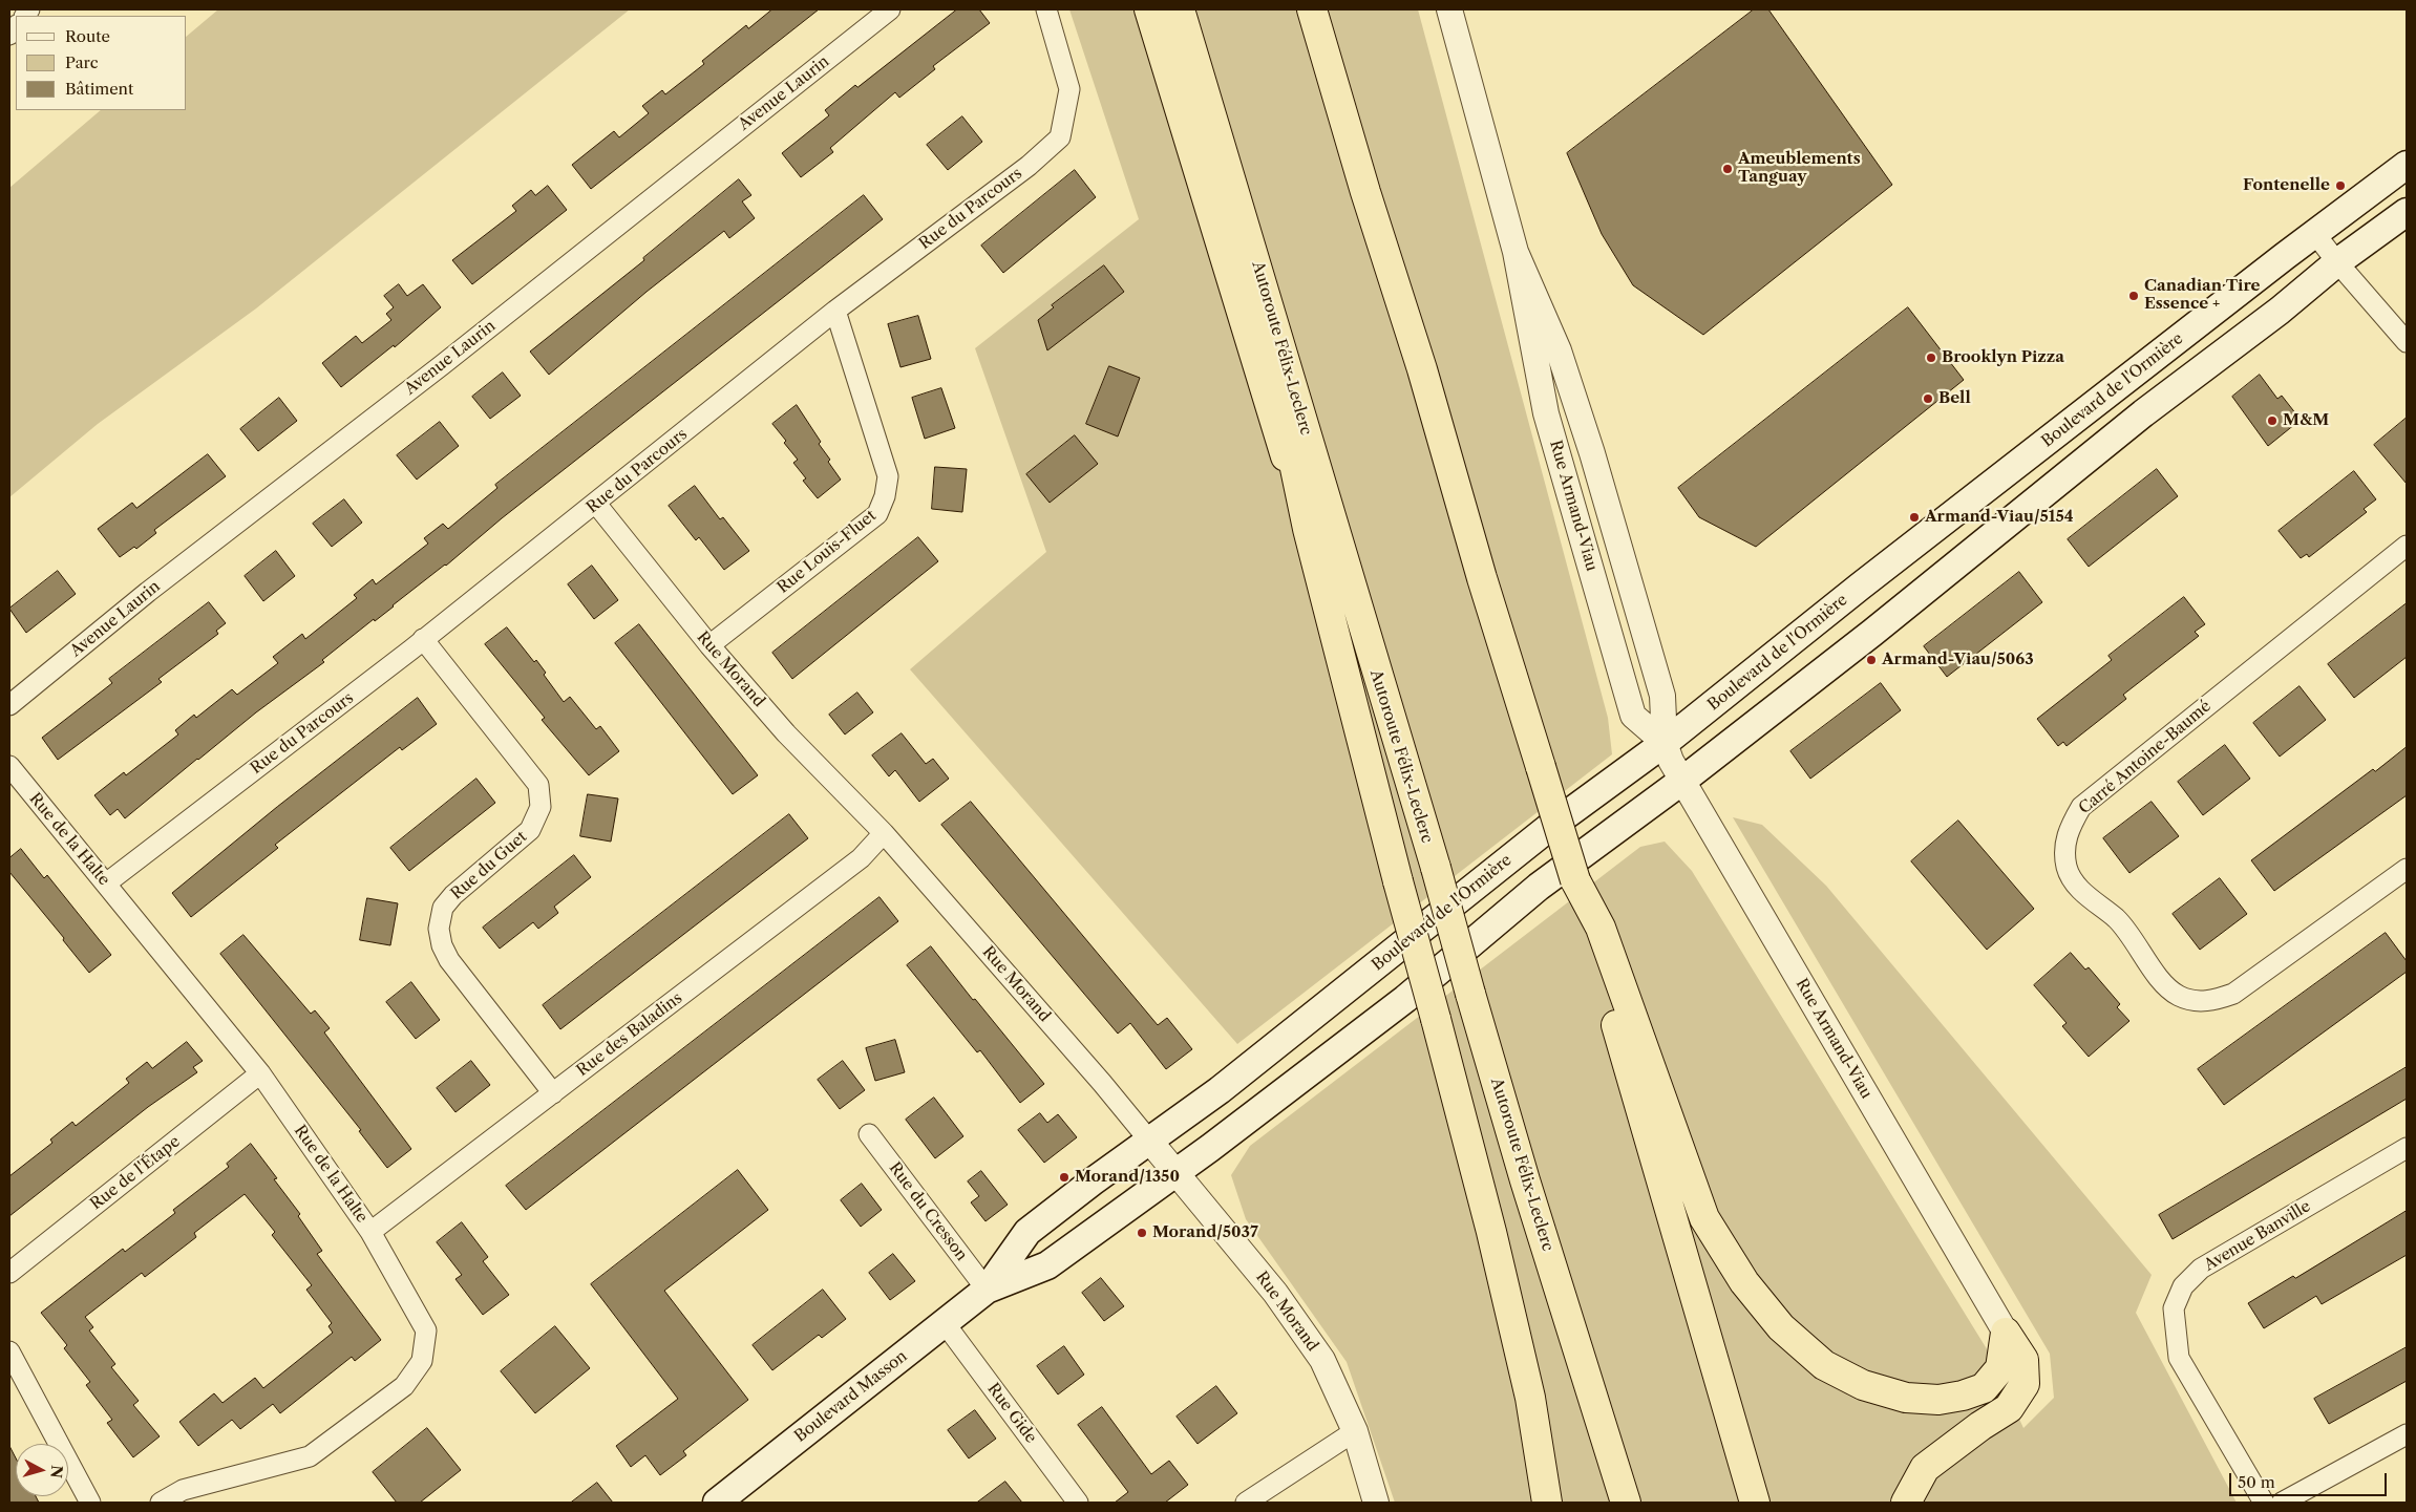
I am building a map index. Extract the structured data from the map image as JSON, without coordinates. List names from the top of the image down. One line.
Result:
{"streets":{"highway":["Autoroute Félix-Leclerc"],"main road":["Boulevard de l'Ormière","Boulevard Masson"],"street":["Avenue Laurin","Rue du Parcours","Rue Armand-Viau","Rue Louis-Fluet","Rue Morand","Carré Antoine-Baumé","Rue de la Halte","Rue du Guet","Rue des Baladins","Rue de l'Étape","Rue du Cresson","Avenue Banville","Rue Gide"]},"crossings":[["Rue du Parcours","Rue Louis-Fluet"],["Rue du Parcours","Rue Morand"],["Rue du Parcours","Rue de la Halte"],["Rue du Parcours","Rue du Guet"],["Boulevard de l'Ormière","Rue Armand-Viau"],["Boulevard de l'Ormière","Rue Morand"],["Boulevard de l'Ormière","Boulevard Masson"],["Rue Louis-Fluet","Rue Morand"],["Rue Morand","Rue des Baladins"],["Rue Morand","Boulevard Masson"],["Rue de la Halte","Rue des Baladins"],["Rue de la Halte","Rue de l'Étape"],["Rue du Guet","Rue des Baladins"],["Rue du Cresson","Boulevard Masson"],["Boulevard Masson","Rue Gide"]],"places":["Ameublements Tanguay","Fontenelle","Canadian Tire Essence +","Brooklyn Pizza","Bell","M&M","Armand-Viau/5154","Armand-Viau/5063","Morand/1350","Morand/5037"],"legend":["Route","Parc","Bâtiment"],"scale_bar":"50 m","north":"right"}
